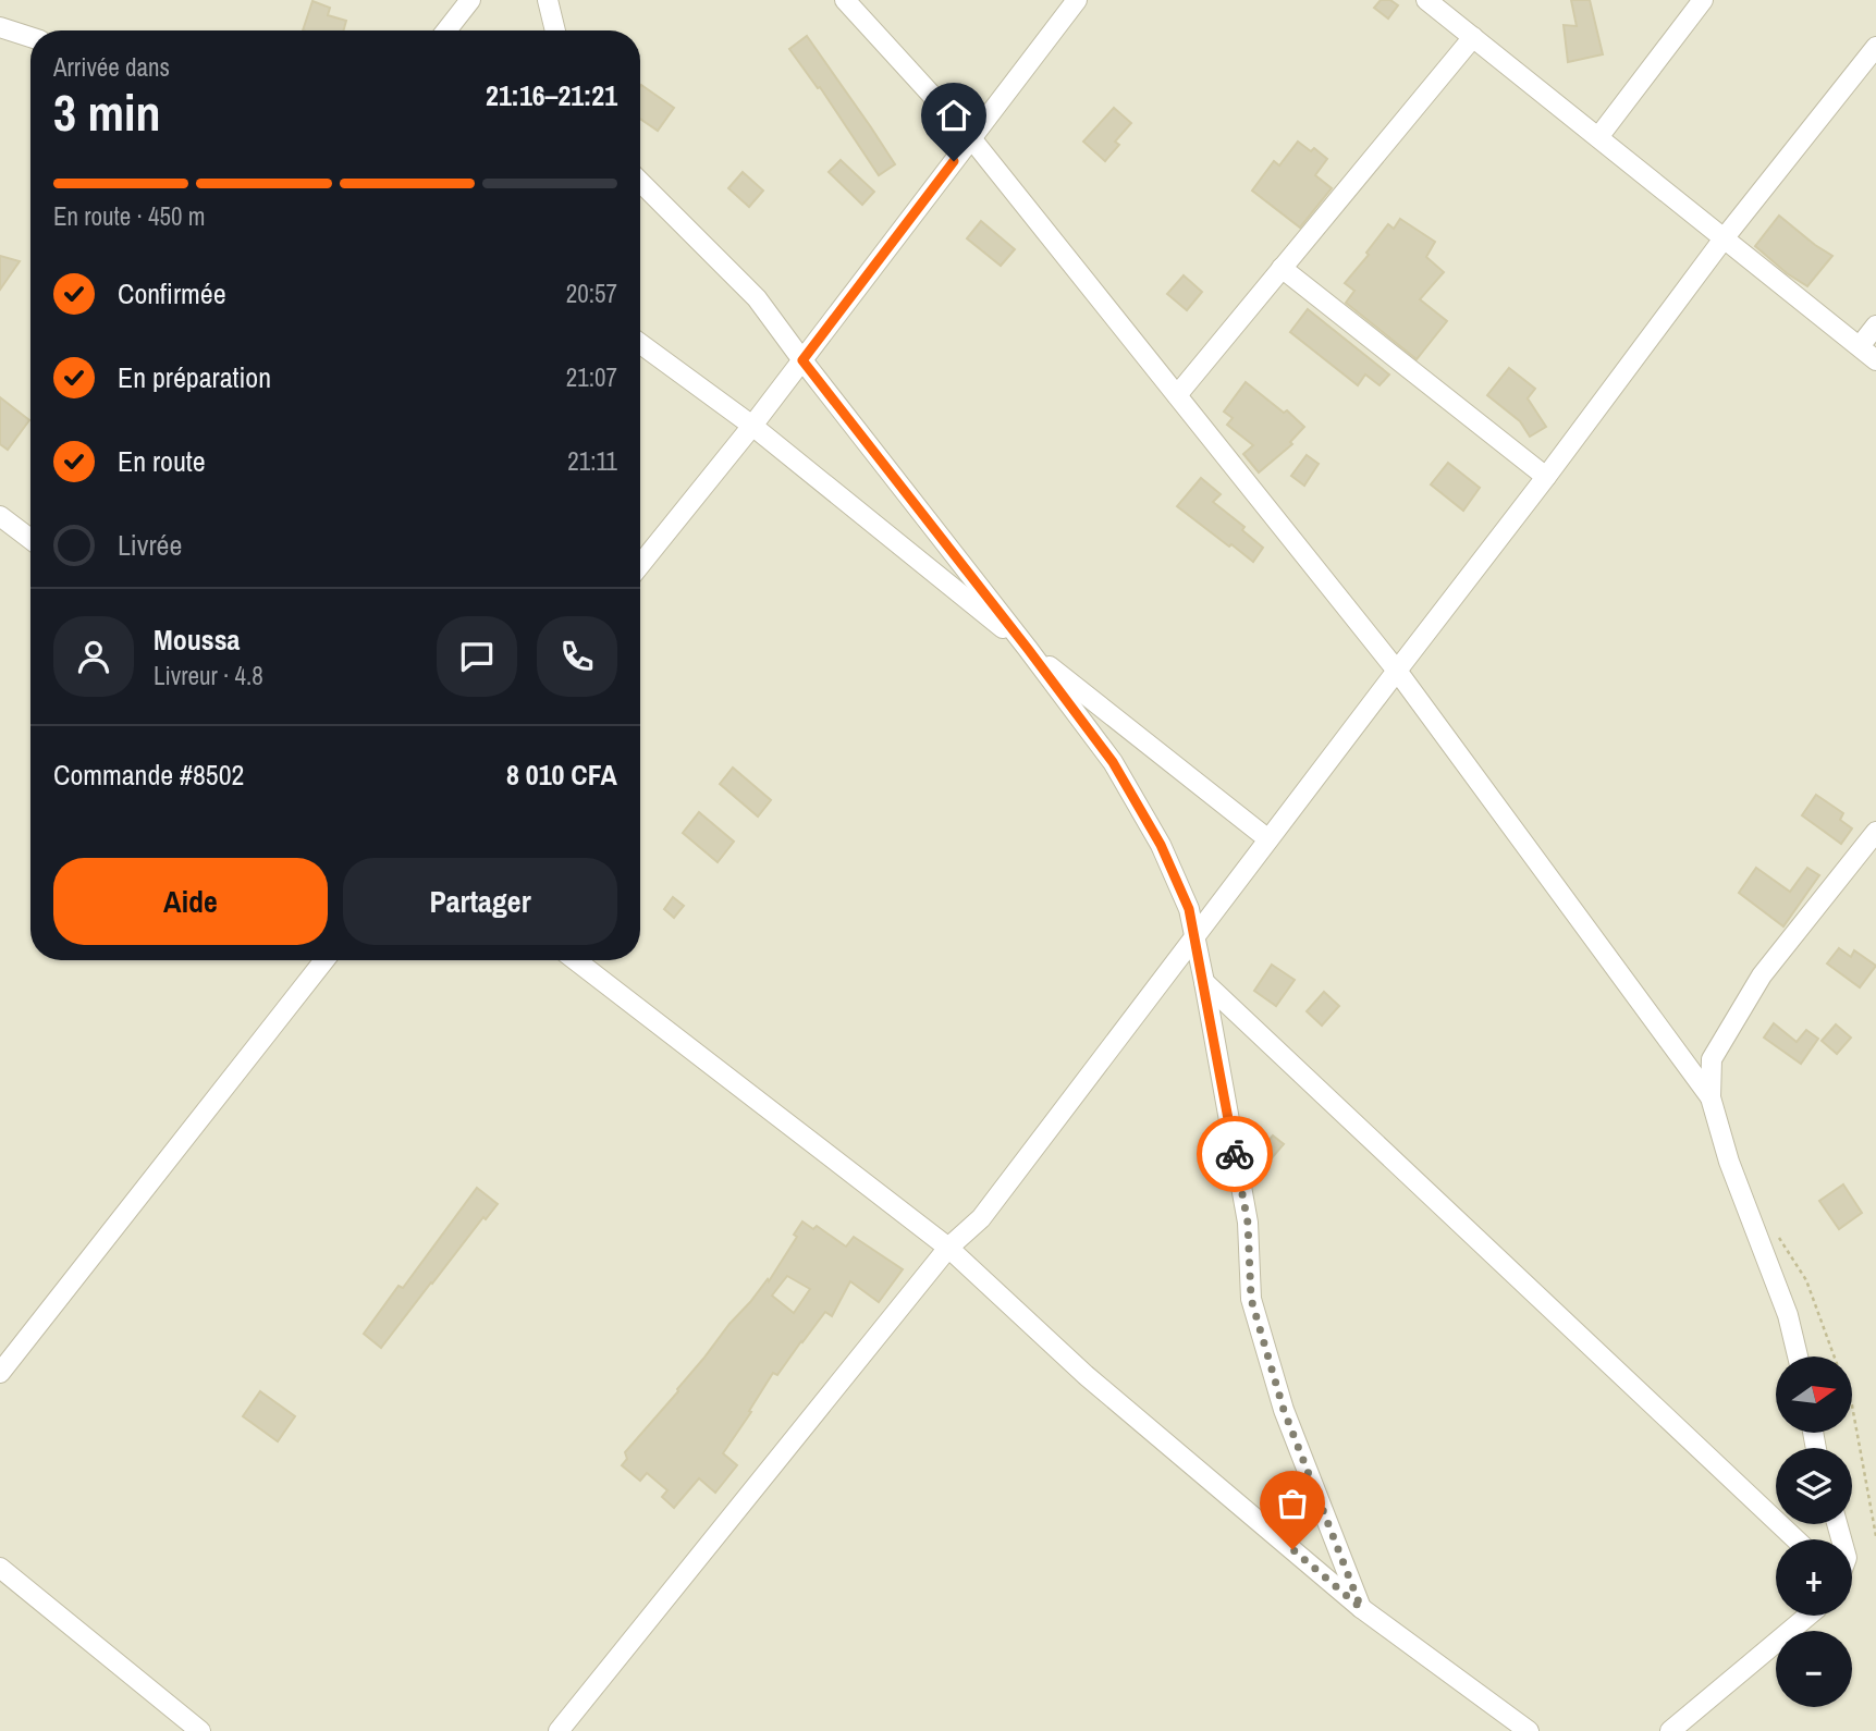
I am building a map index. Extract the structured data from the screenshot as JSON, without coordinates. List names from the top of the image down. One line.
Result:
{"north":"right","page":{"heading":["3 min","Arrivée dans","21:16–21:21"],"panel":["Moussa","Livreur · 4.8","Commande #8502","8 010 CFA"],"bar":"En route · 450 m","list":[["Confirmée","20:57"],["En préparation","21:07"],["En route","21:11"],"Livrée"],"buttons":["Aide","Partager"],"map_buttons":["+","−"]}}
